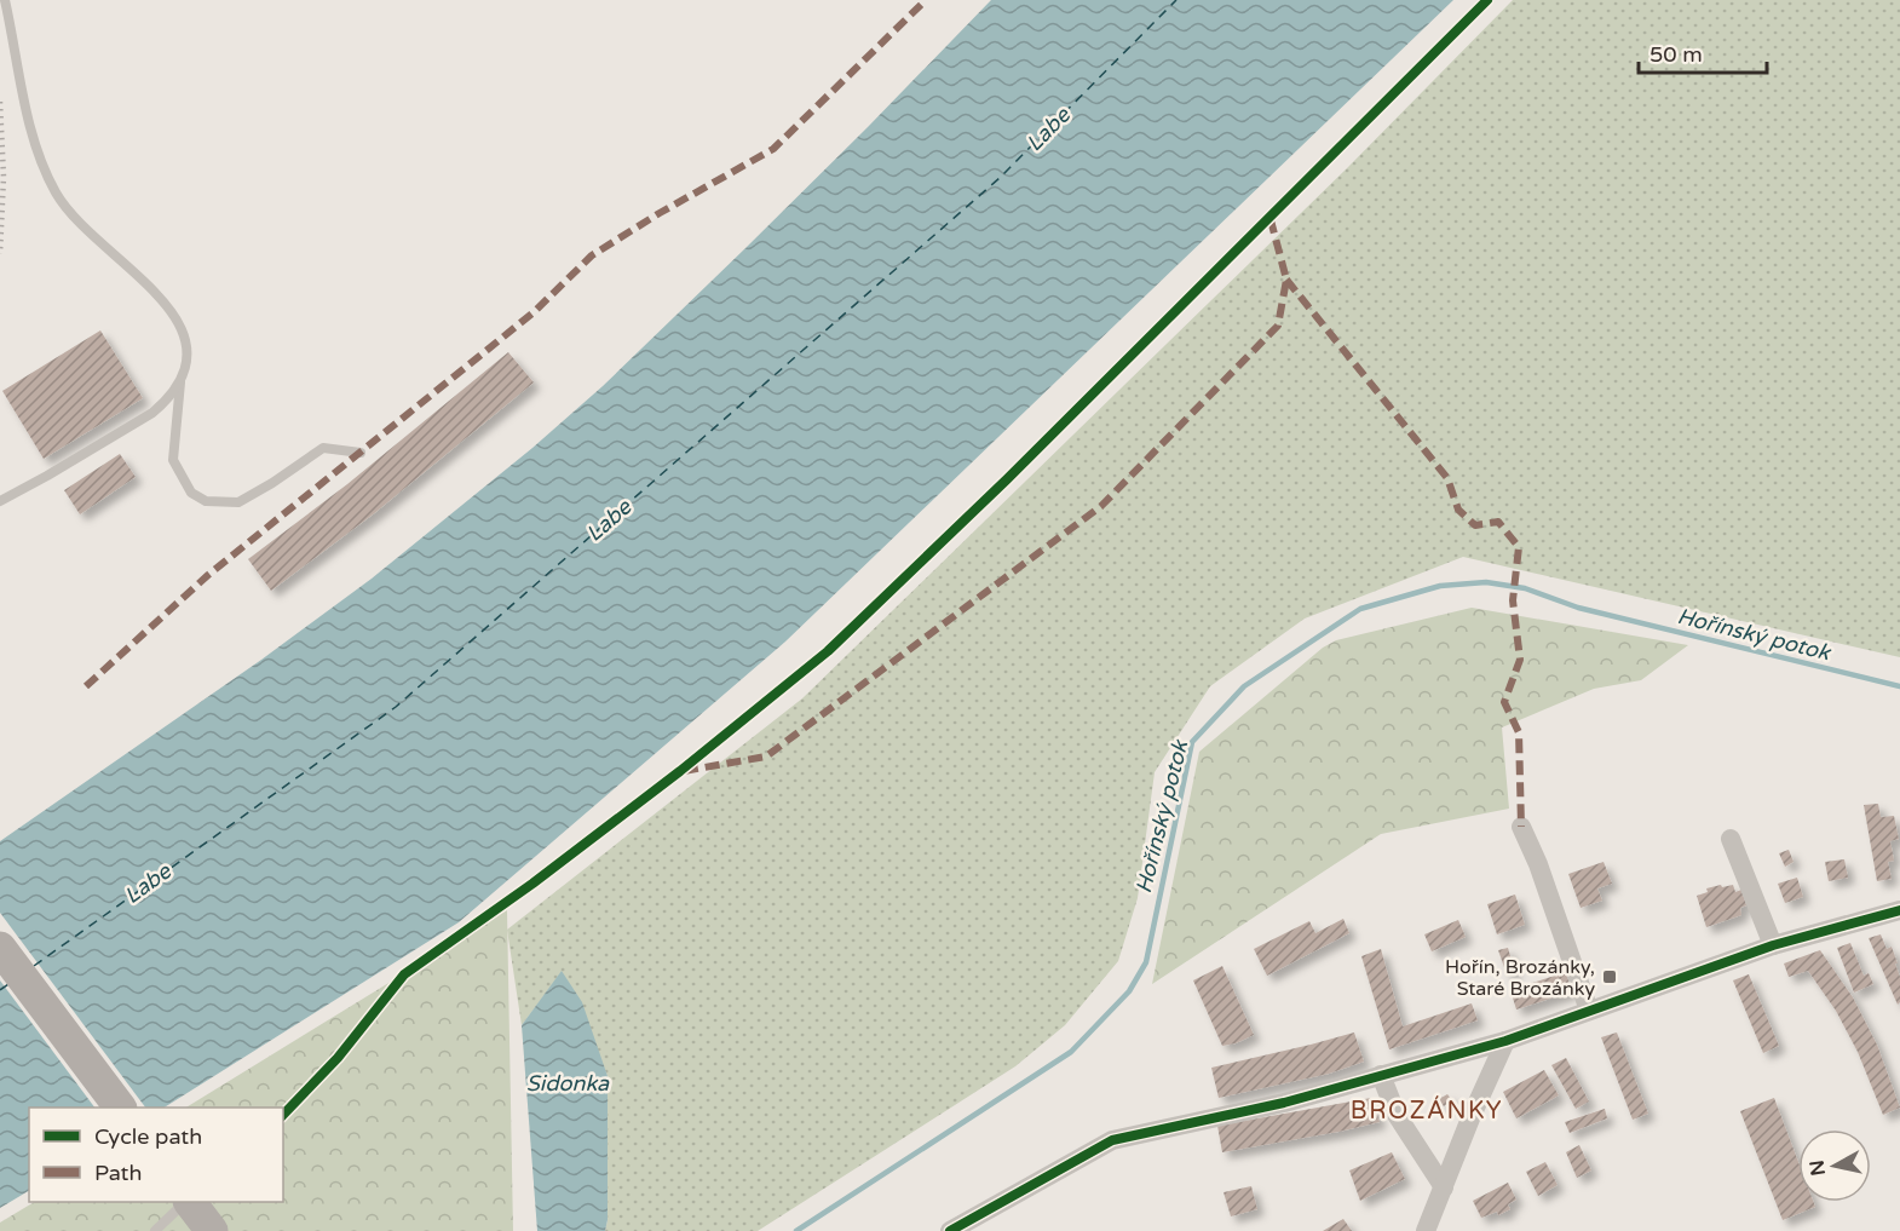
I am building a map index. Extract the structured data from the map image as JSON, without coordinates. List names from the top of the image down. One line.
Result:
{"districts":["BROZÁNKY"],"water":["Labe","Hořínský potok","Sidonka"],"places":{"transit":["Hořín, Brozánky, Staré Brozánky"]},"legend":["Cycle path","Path"],"scale_bar":"50 m","north":"left"}
